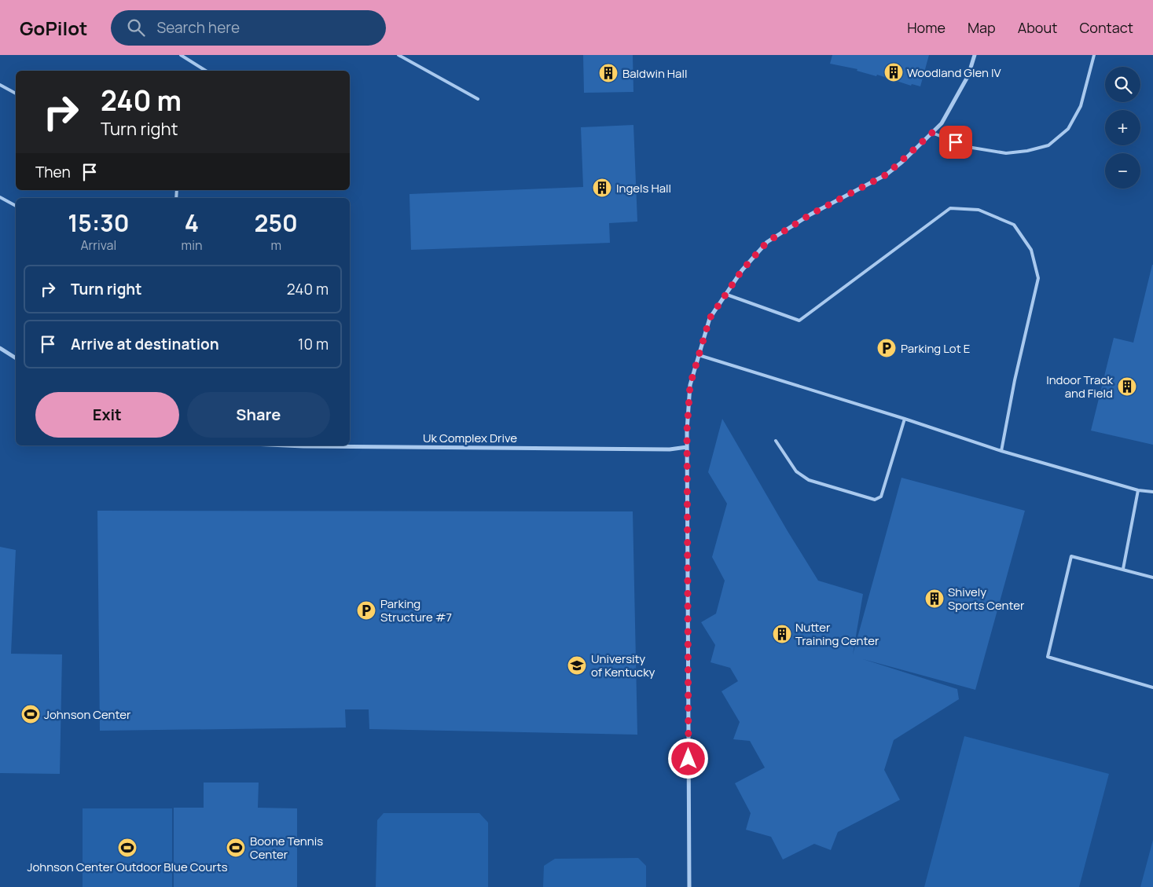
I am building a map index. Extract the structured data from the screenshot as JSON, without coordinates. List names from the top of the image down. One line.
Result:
{"streets":{"street":["Uk Complex Drive"]},"places":{"building":["Woodland Glen IV","Baldwin Hall","Ingels Hall","Indoor Track and Field","Shively Sports Center","Nutter Training Center"],"parking":["Parking Lot E","Parking Structure #7"],"school or university":["University of Kentucky"],"sports":["Johnson Center","Johnson Center Outdoor Blue Courts","Boone Tennis Center"]},"page":{"header":"GoPilot","search":"Search here","nav":["Home","Map","About","Contact"],"map_buttons":["+","−"],"turn":["240 m","Turn right"],"then":"Then","eta":["15:30","Arrival","4","min","250","m"],"list":[{"name":"Turn right","value":"240 m"},{"name":"Arrive at destination","value":"10 m"}],"buttons":["Exit","Share"]}}
